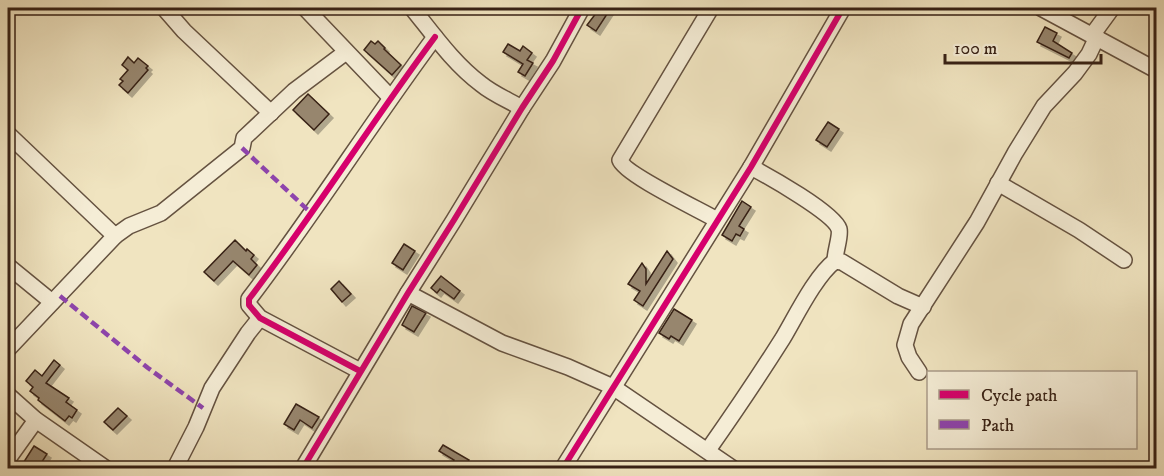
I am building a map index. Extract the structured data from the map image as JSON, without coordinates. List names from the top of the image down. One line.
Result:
{"legend":["Cycle path","Path"],"scale_bar":"100 m"}
